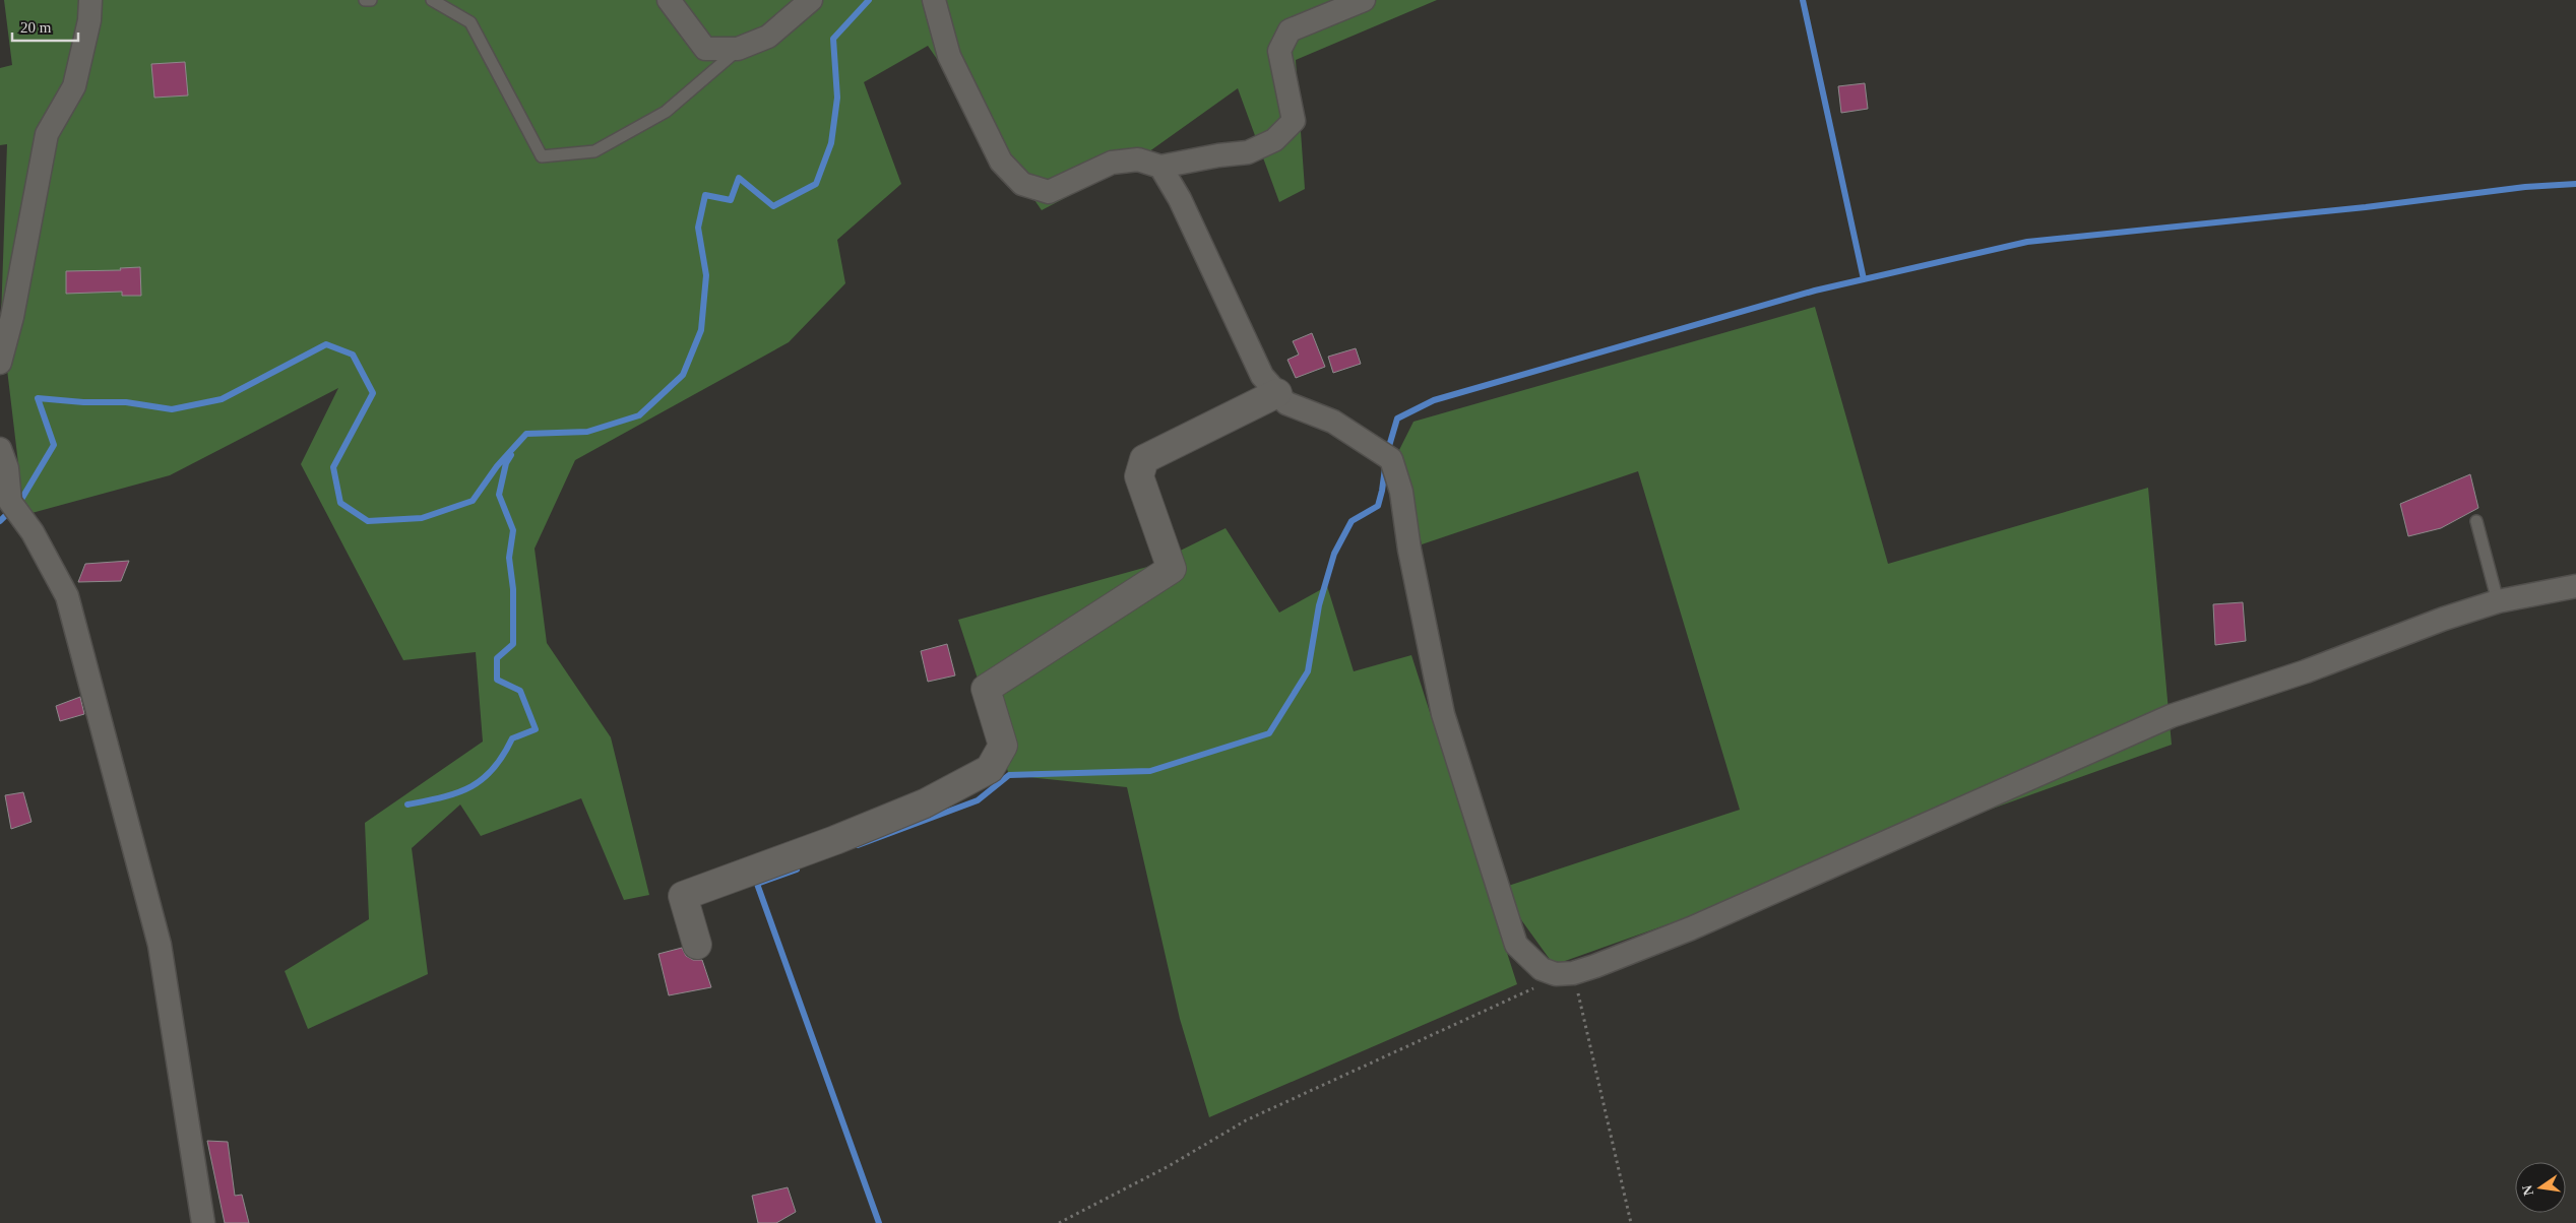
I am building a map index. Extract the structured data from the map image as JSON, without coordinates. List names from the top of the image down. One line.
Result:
{"scale_bar":"20 m","north":"left"}
